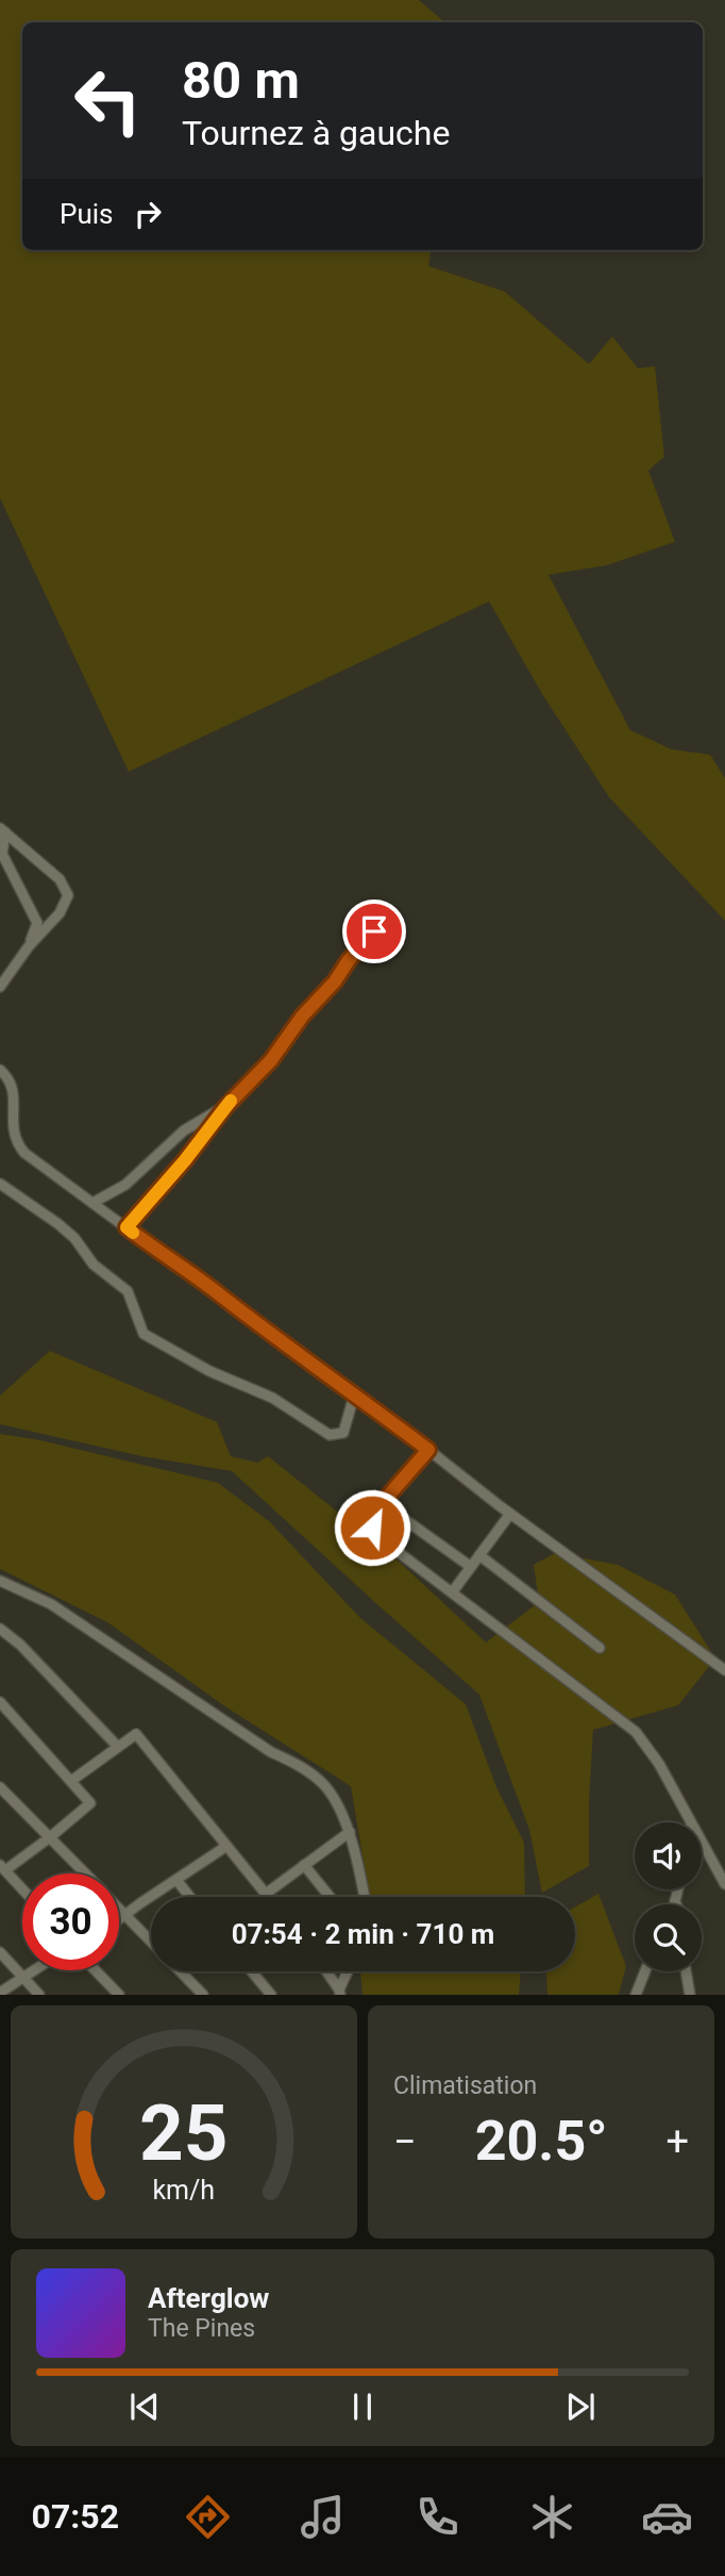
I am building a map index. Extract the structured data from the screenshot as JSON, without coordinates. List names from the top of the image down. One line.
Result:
{"page":{"turn":["80 m","Tournez à gauche"],"then":"Puis","limit":"30","trip":"07:54 · 2 min · 710 m","tile":"Climatisation","heat":["−","20.5°","+"],"song":["Afterglow","The Pines"],"tabs":"07:52","gauge":["25","km/h"]}}
